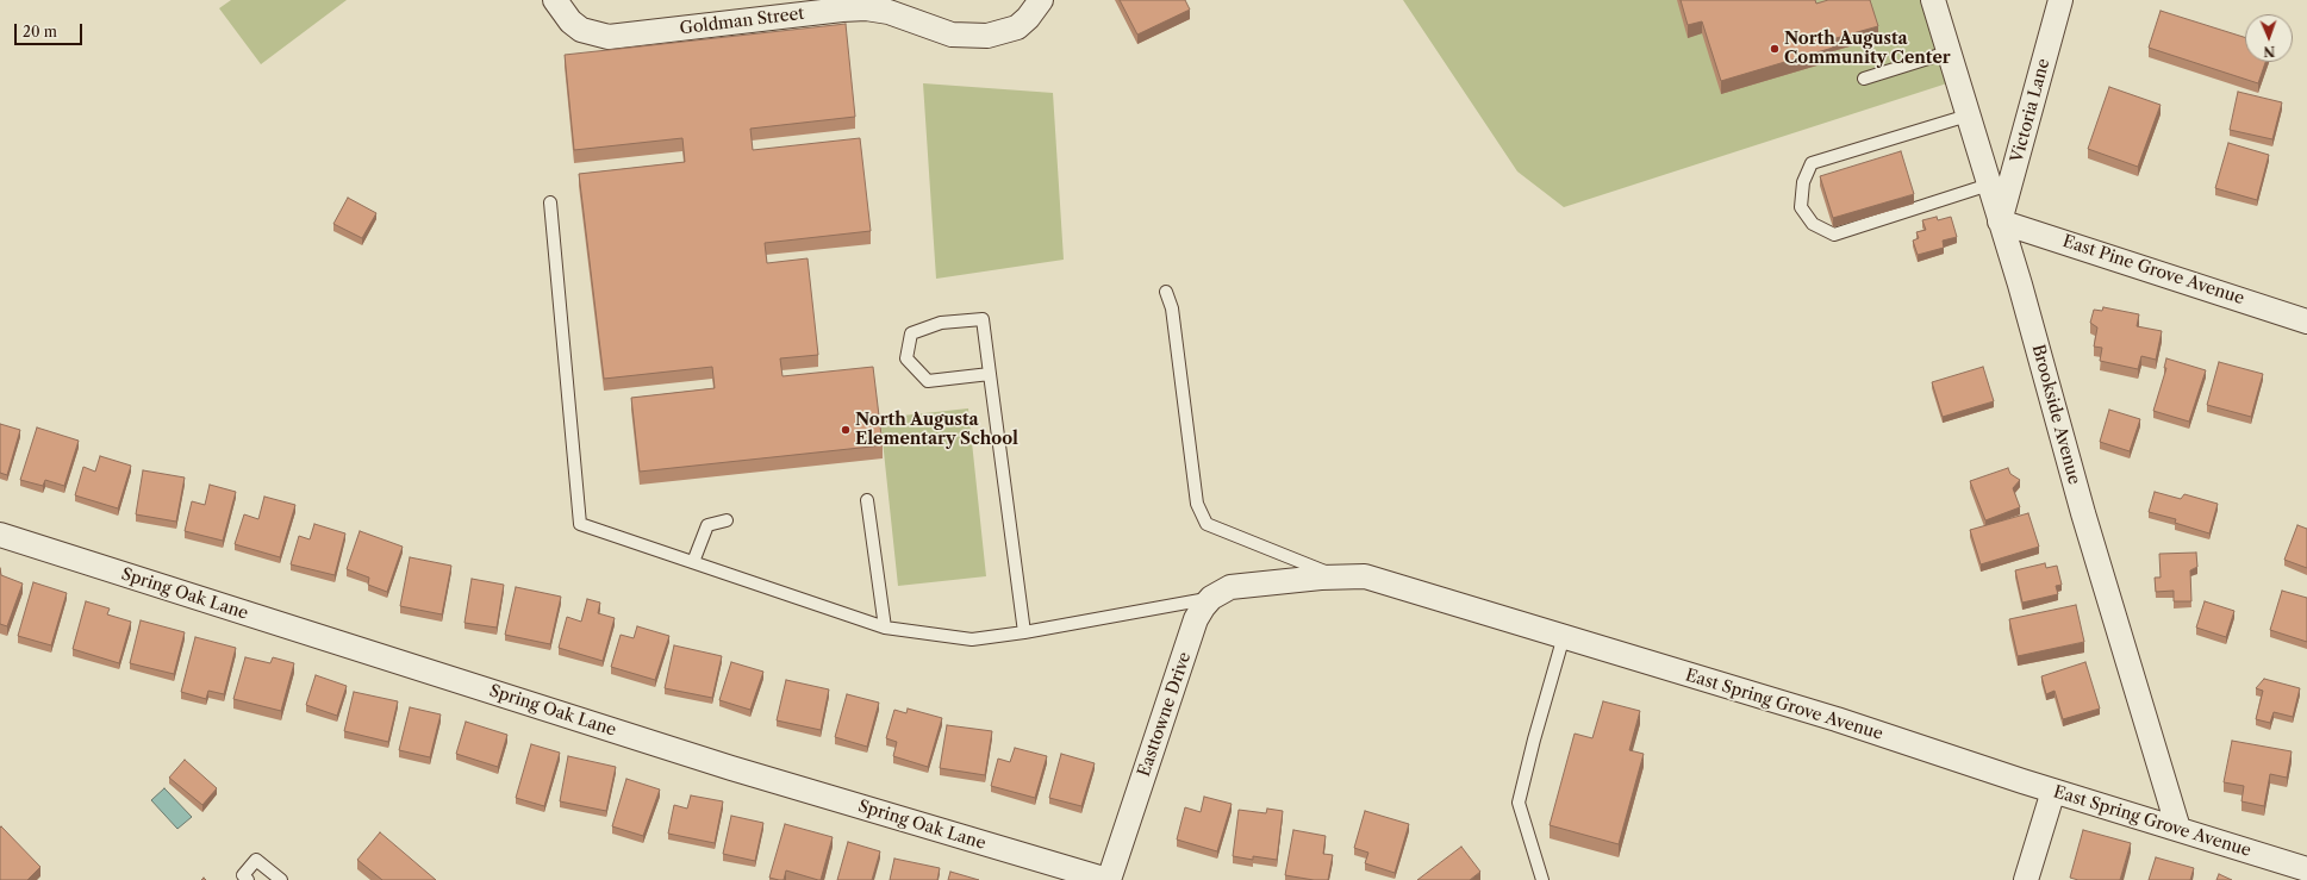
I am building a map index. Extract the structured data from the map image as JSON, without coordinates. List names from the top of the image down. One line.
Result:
{"streets":{"street":["Goldman Street","Victoria Lane","East Pine Grove Avenue","Brookside Avenue","Spring Oak Lane","East Spring Grove Avenue","Easttowne Drive"]},"crossings":[["Victoria Lane","East Pine Grove Avenue"],["Victoria Lane","Brookside Avenue"],["East Pine Grove Avenue","Brookside Avenue"],["Brookside Avenue","East Spring Grove Avenue"],["Spring Oak Lane","Easttowne Drive"],["East Spring Grove Avenue","Easttowne Drive"]],"places":["North Augusta Community Center","North Augusta Elementary School"],"scale_bar":"20 m","north":"bottom"}
